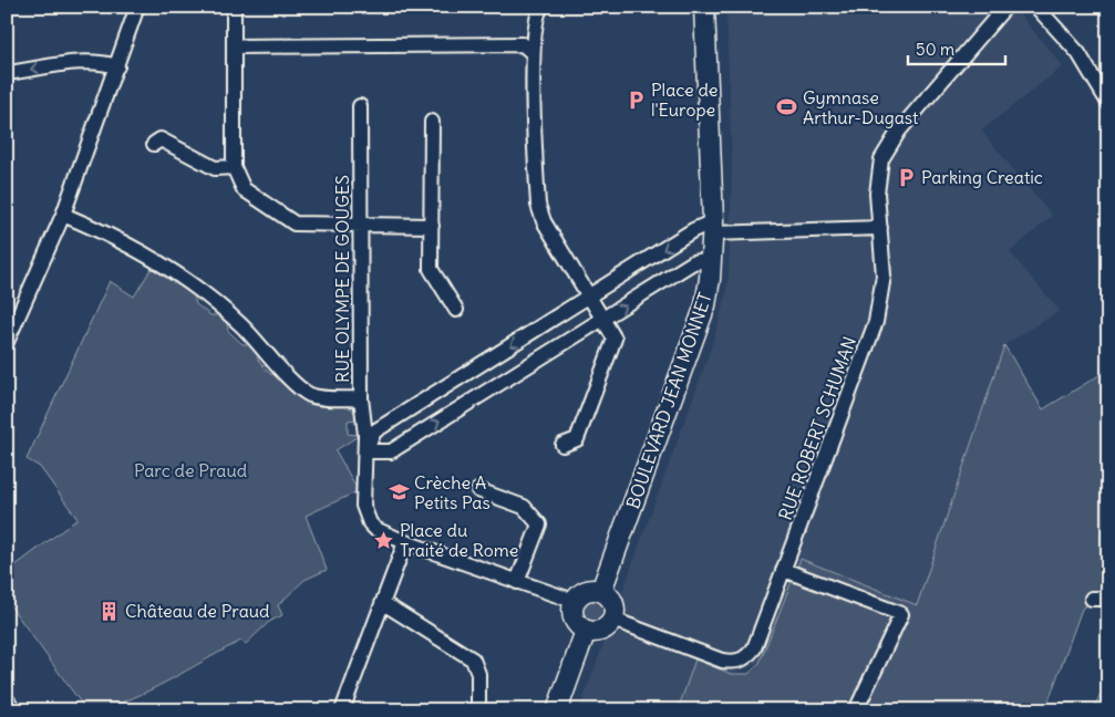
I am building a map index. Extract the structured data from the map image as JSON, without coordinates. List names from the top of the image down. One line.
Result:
{"streets":{"street":["RUE OLYMPE DE GOUGES","BOULEVARD JEAN MONNET","RUE ROBERT SCHUMAN"]},"crossings":[["RUE OLYMPE DE GOUGES","BOULEVARD JEAN MONNET"],["RUE OLYMPE DE GOUGES","RUE ROBERT SCHUMAN"],["BOULEVARD JEAN MONNET","RUE ROBERT SCHUMAN"]],"parks":["Parc de Praud"],"places":{"parking":["Place de l'Europe","Parking Creatic"],"sports":["Gymnase Arthur-Dugast"],"school or university":["Crèche A Petits Pas"],"place":["Place du Traité de Rome"],"building":["Château de Praud"]},"scale_bar":"50 m"}
